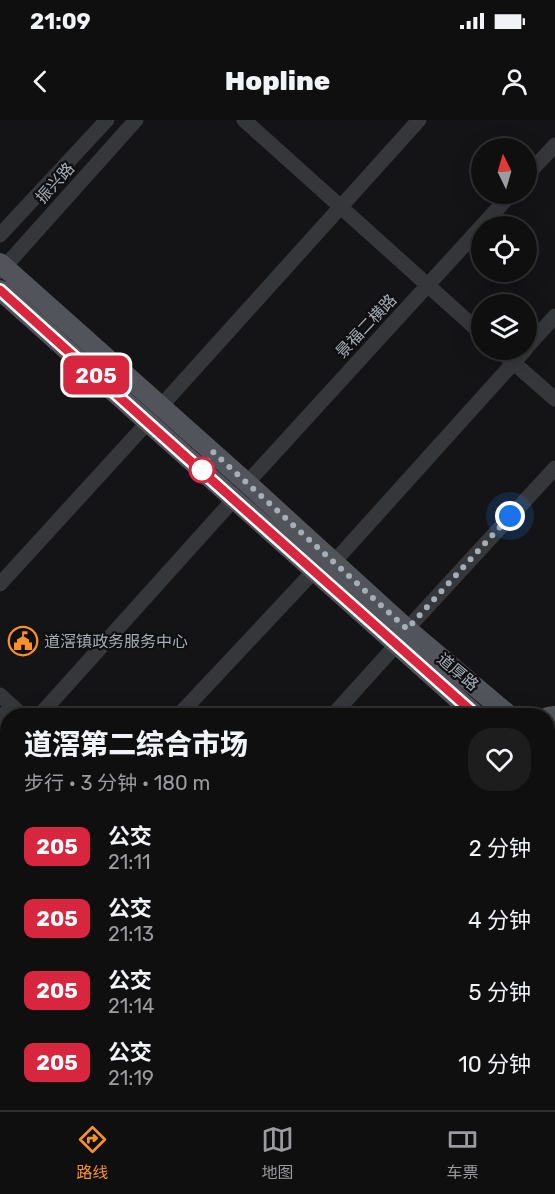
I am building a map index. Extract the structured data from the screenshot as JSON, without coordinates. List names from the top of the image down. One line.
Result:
{"streets":{"main road":["道厚路"],"street":["振兴路","景福二横路"]},"places":{"public building":["道滘镇政务服务中心"]},"lines":["bus line 205"],"north":"top","page":{"status":"21:09","header":"Hopline","on_map":"205","heading":["道滘第二综合市场","步行 · 3 分钟 · 180 m"],"list":[{"mark":"205","name":"公交","note":"21:11","value":"2 分钟"},{"mark":"205","name":"公交","note":"21:13","value":"4 分钟"},{"mark":"205","name":"公交","note":"21:14","value":"5 分钟"},{"mark":"205","name":"公交","note":"21:19","value":"10 分钟"}],"tabs":["路线","地图","车票"]}}
